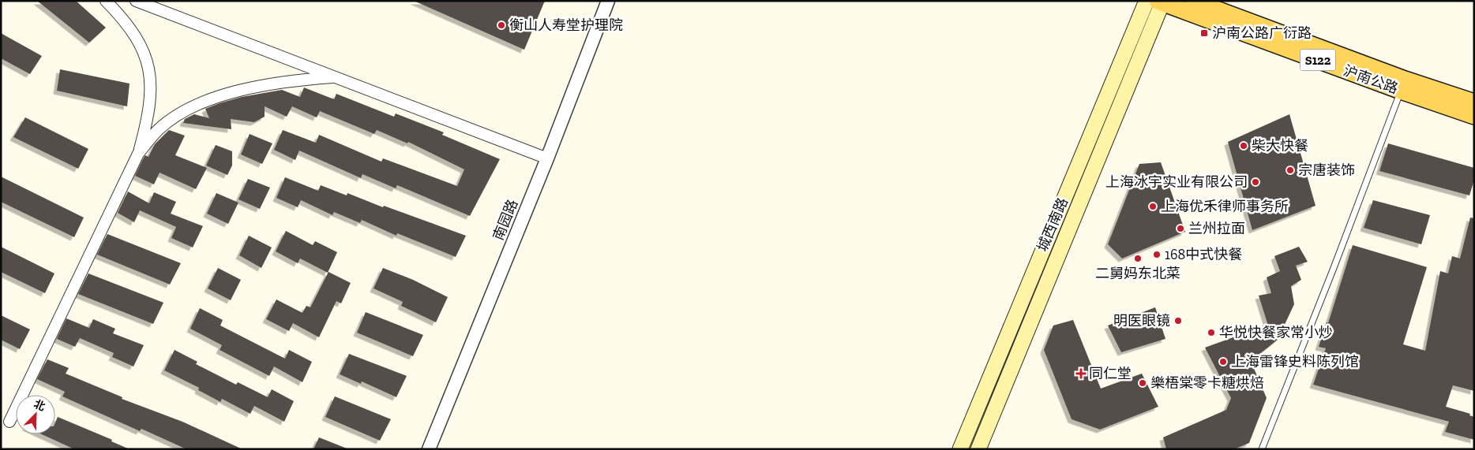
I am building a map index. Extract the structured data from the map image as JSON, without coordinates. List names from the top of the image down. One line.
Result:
{"streets":{"main road":["S122","沪南公路","城西南路"],"street":["南园路"]},"crossings":[["沪南公路","城西南路"]],"places":{"other":["衡山人寿堂护理院","柴大快餐","宗唐装饰","上海冰宇实业有限公司","上海优禾律师事务所","兰州拉面","168中式快餐","二舅妈东北菜","明医眼镜","华悦快餐家常小炒","上海雷锋史料陈列馆","樂梧棠零卡糖烘焙"],"transit":["沪南公路广衍路"],"health":["同仁堂"]},"north":"top right"}
